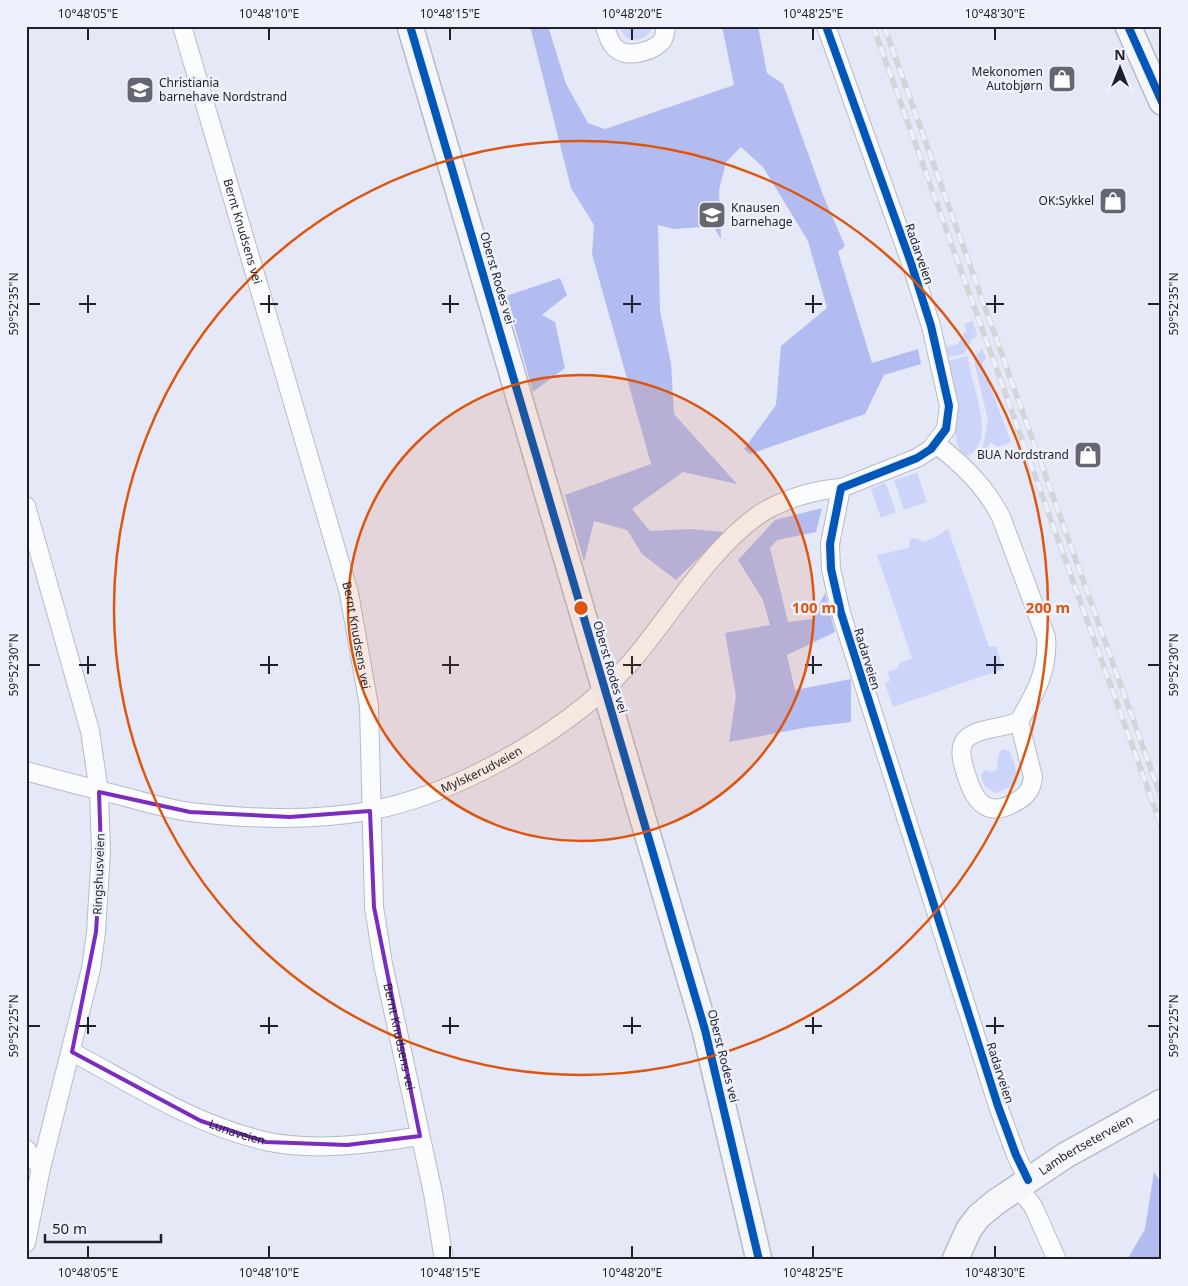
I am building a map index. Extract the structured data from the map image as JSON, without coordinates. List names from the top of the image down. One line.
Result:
{"streets":{"street":["Bernt Knudsens vei","Radarveien","Oberst Rodes vei","Mylskerudveien","Ringshusveien","Lunaveien","Lambertseterveien"]},"crossings":[["Bernt Knudsens vei","Mylskerudveien"],["Bernt Knudsens vei","Lunaveien"],["Radarveien","Mylskerudveien"],["Radarveien","Lambertseterveien"],["Oberst Rodes vei","Mylskerudveien"],["Mylskerudveien","Ringshusveien"],["Ringshusveien","Lunaveien"]],"places":{"shop":["Mekonomen Autobjørn","OK:Sykkel","BUA Nordstrand"],"school or university":["Christiania barnehave Nordstrand","Knausen barnehage"]},"scale_bar":"50 m","north":"top","coordinates":["10°48'05\"E","10°48'10\"E","10°48'15\"E","10°48'20\"E","10°48'25\"E","10°48'30\"E","59°52'35\"N","59°52'30\"N","59°52'25\"N"],"rings":["100 m","200 m"]}
